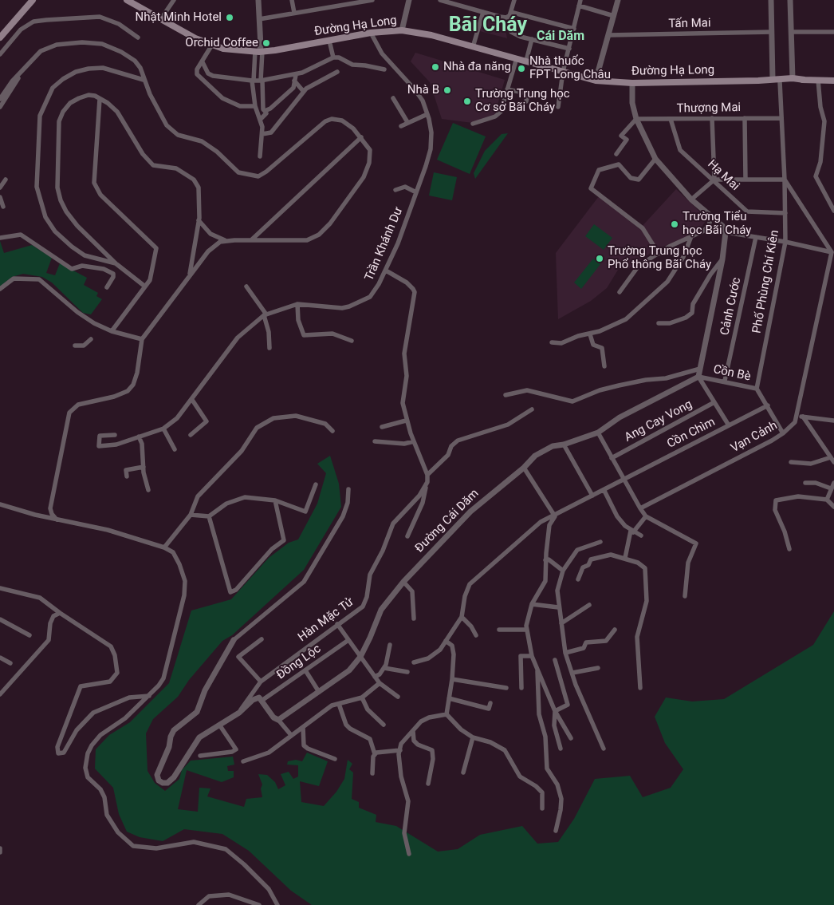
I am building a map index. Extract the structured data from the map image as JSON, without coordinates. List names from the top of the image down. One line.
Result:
{"streets":{"main road":["Đường Hạ Long"],"street":["Tấn Mai","Thượng Mai","Hạ Mai","Trần Khánh Dư","Phố Phùng Chí Kiên","Cảnh Cước","Cồn Bè","Ang Cay Vong","Cồn Chìm","Vạn Cảnh","Đường Cái Dăm","Hàn Mặc Tử","Đồng Lộc"]},"crossings":[["Đường Hạ Long","Trần Khánh Dư"],["Đường Hạ Long","Phố Phùng Chí Kiên"],["Thượng Mai","Hạ Mai"],["Thượng Mai","Phố Phùng Chí Kiên"],["Hạ Mai","Phố Phùng Chí Kiên"],["Phố Phùng Chí Kiên","Cồn Bè"],["Cảnh Cước","Cồn Bè"],["Cồn Bè","Cồn Chìm"],["Cồn Bè","Vạn Cảnh"],["Cồn Bè","Đường Cái Dăm"]],"districts":["Bãi Cháy","Cái Dăm"],"places":["Nhật Minh Hotel","Orchid Coffee","Nhà đa năng","Nhà thuốc FPT Long Châu","Nhà B","Trường Trung học Cơ sở Bãi Cháy","Trường Tiểu học Bãi Cháy","Trường Trung học Phổ thông Bãi Cháy"]}
